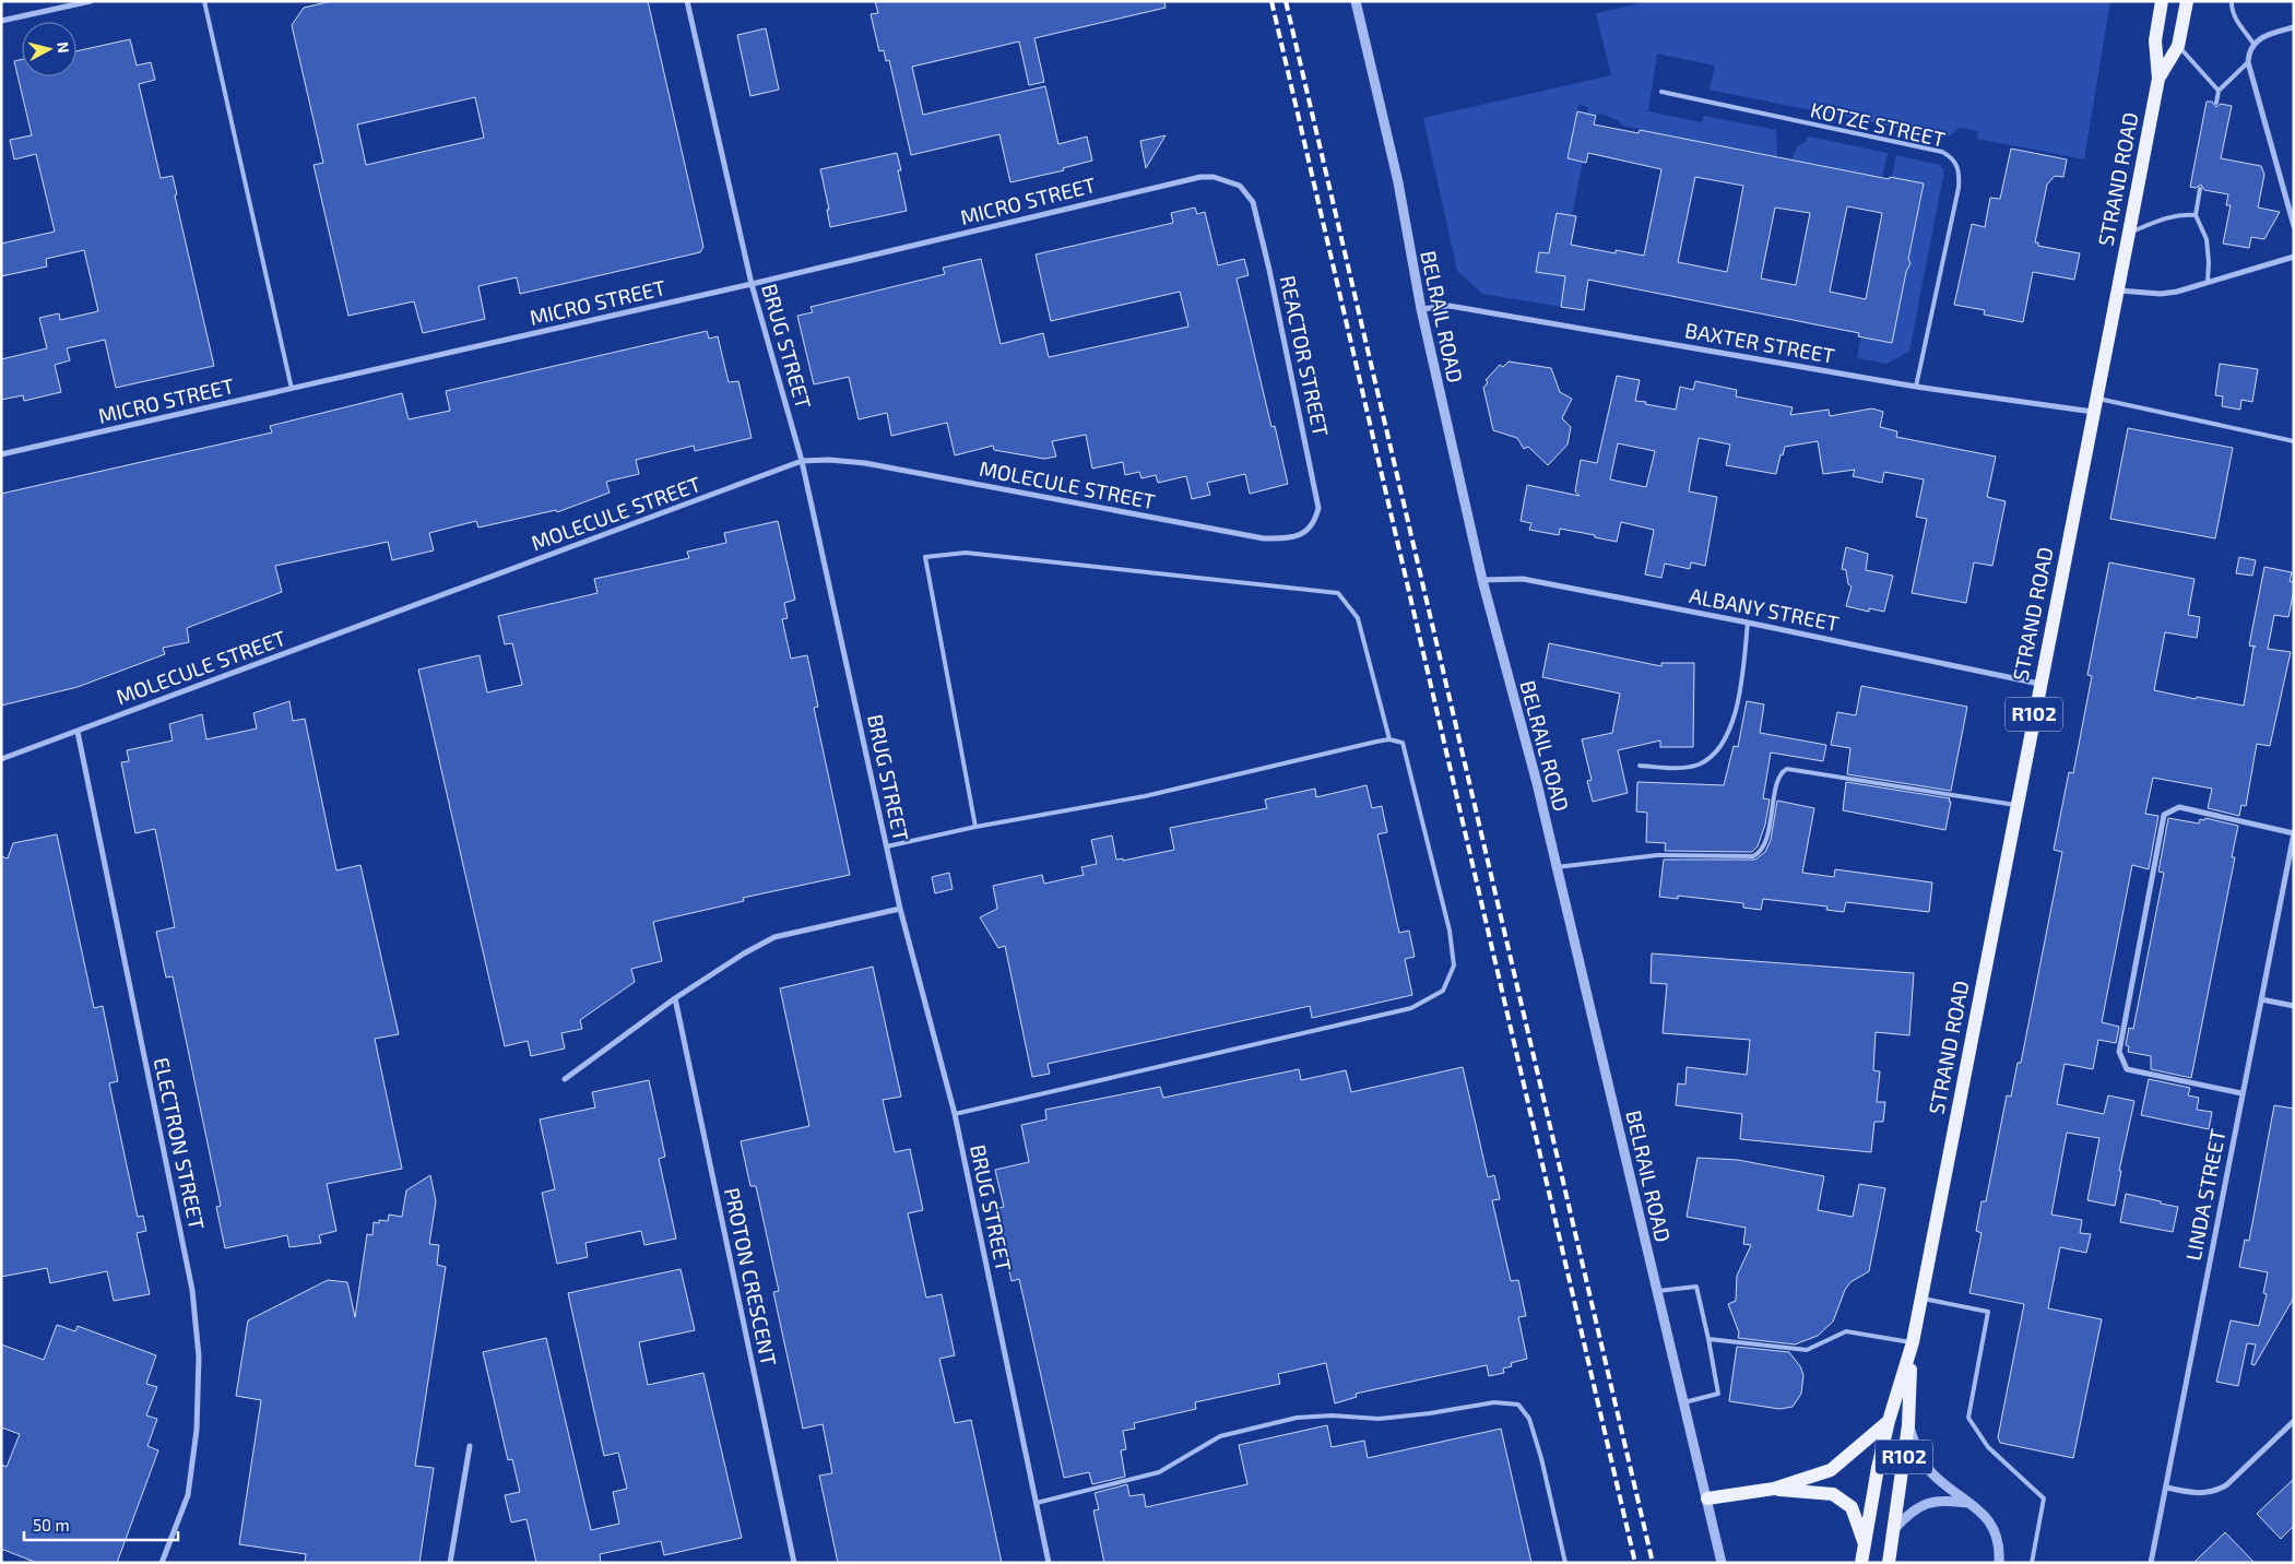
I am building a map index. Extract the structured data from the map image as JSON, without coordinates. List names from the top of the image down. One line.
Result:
{"streets":{"main road":["STRAND ROAD","R102"],"street":["MICRO STREET","BELRAIL ROAD","BAXTER STREET","BRUG STREET","REACTOR STREET","MOLECULE STREET","ALBANY STREET","ELECTRON STREET","LINDA STREET","PROTON CRESCENT"],"lane":["KOTZE STREET"]},"crossings":[["KOTZE STREET","BAXTER STREET"],["STRAND ROAD","BAXTER STREET"],["STRAND ROAD","ALBANY STREET"],["MICRO STREET","BRUG STREET"],["MICRO STREET","REACTOR STREET"],["BELRAIL ROAD","BAXTER STREET"],["BELRAIL ROAD","ALBANY STREET"],["BRUG STREET","MOLECULE STREET"],["REACTOR STREET","MOLECULE STREET"],["MOLECULE STREET","ELECTRON STREET"]],"scale_bar":"50 m","north":"right"}
